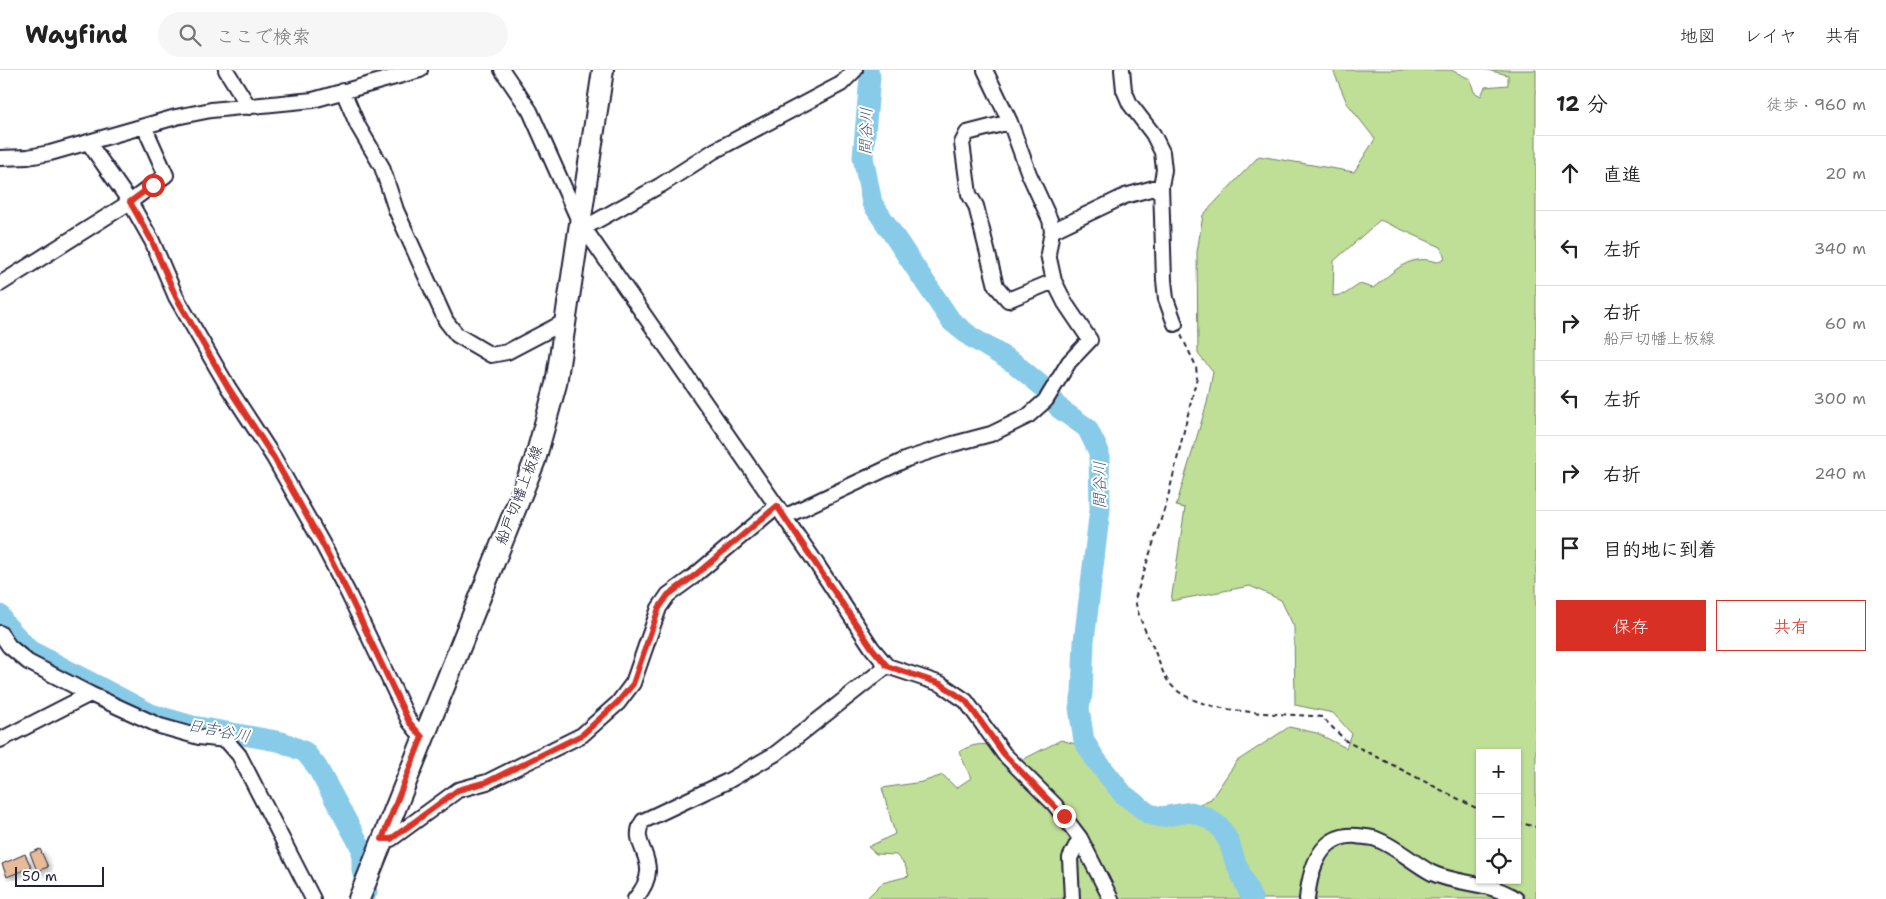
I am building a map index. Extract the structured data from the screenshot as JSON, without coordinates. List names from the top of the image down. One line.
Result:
{"streets":{"main road":["船戸切幡上板線"]},"water":["間谷川","日吉谷川"],"scale_bar":"50 m","page":{"header":"Wayfind","search":"ここで検索","nav":["地図","レイヤ","共有"],"heading":["12 分","徒歩 · 960 m"],"list":[["直進","20 m"],["左折","340 m"],["右折","船戸切幡上板線","60 m"],["左折","300 m"],["右折","240 m"],"目的地に到着"],"buttons":["保存","共有"],"map_buttons":["+","−"],"scale":"50 m"}}
